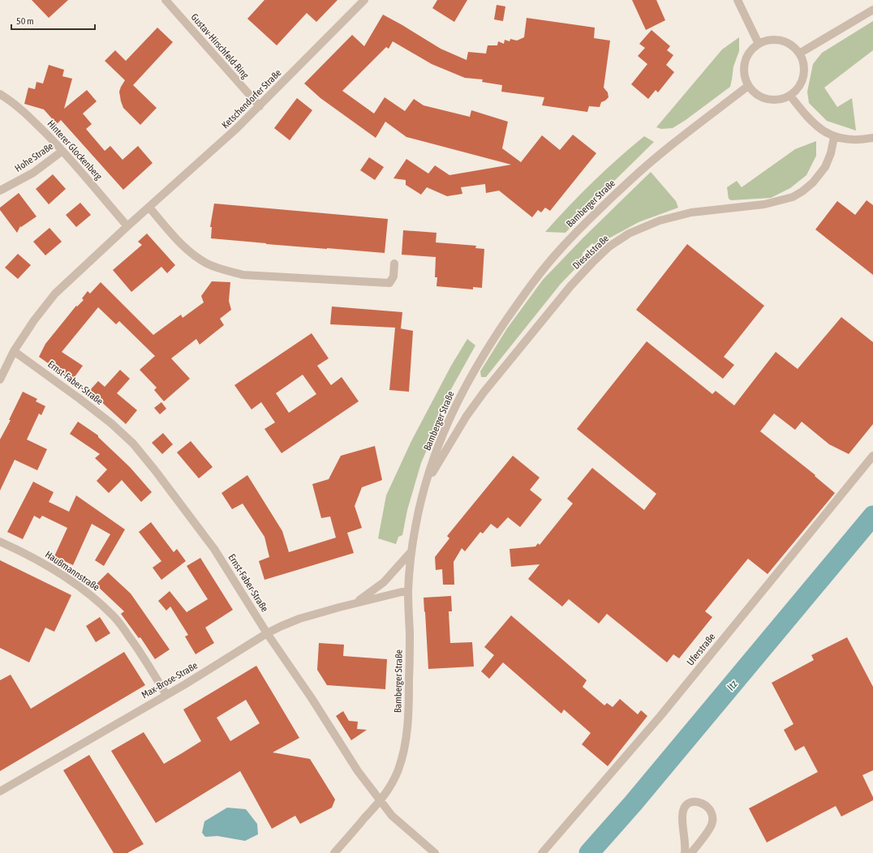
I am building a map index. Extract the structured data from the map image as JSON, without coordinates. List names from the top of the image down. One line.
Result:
{"streets":{"street":["Gustav-Hirschfeld-Ring","Ketschendorfer Straße","Hinterer Glockenberg","Hohe Straße","Bamberger Straße","Dieselstraße","Ernst-Faber-Straße","Haußmannstraße","Uferstraße","Max-Brose-Straße"]},"crossings":[["Gustav-Hirschfeld-Ring","Ketschendorfer Straße"],["Ketschendorfer Straße","Hinterer Glockenberg"],["Ketschendorfer Straße","Ernst-Faber-Straße"],["Hinterer Glockenberg","Hohe Straße"],["Bamberger Straße","Dieselstraße"],["Bamberger Straße","Ernst-Faber-Straße"],["Bamberger Straße","Max-Brose-Straße"],["Ernst-Faber-Straße","Max-Brose-Straße"],["Haußmannstraße","Max-Brose-Straße"]],"water":["Itz"],"scale_bar":"50 m"}
